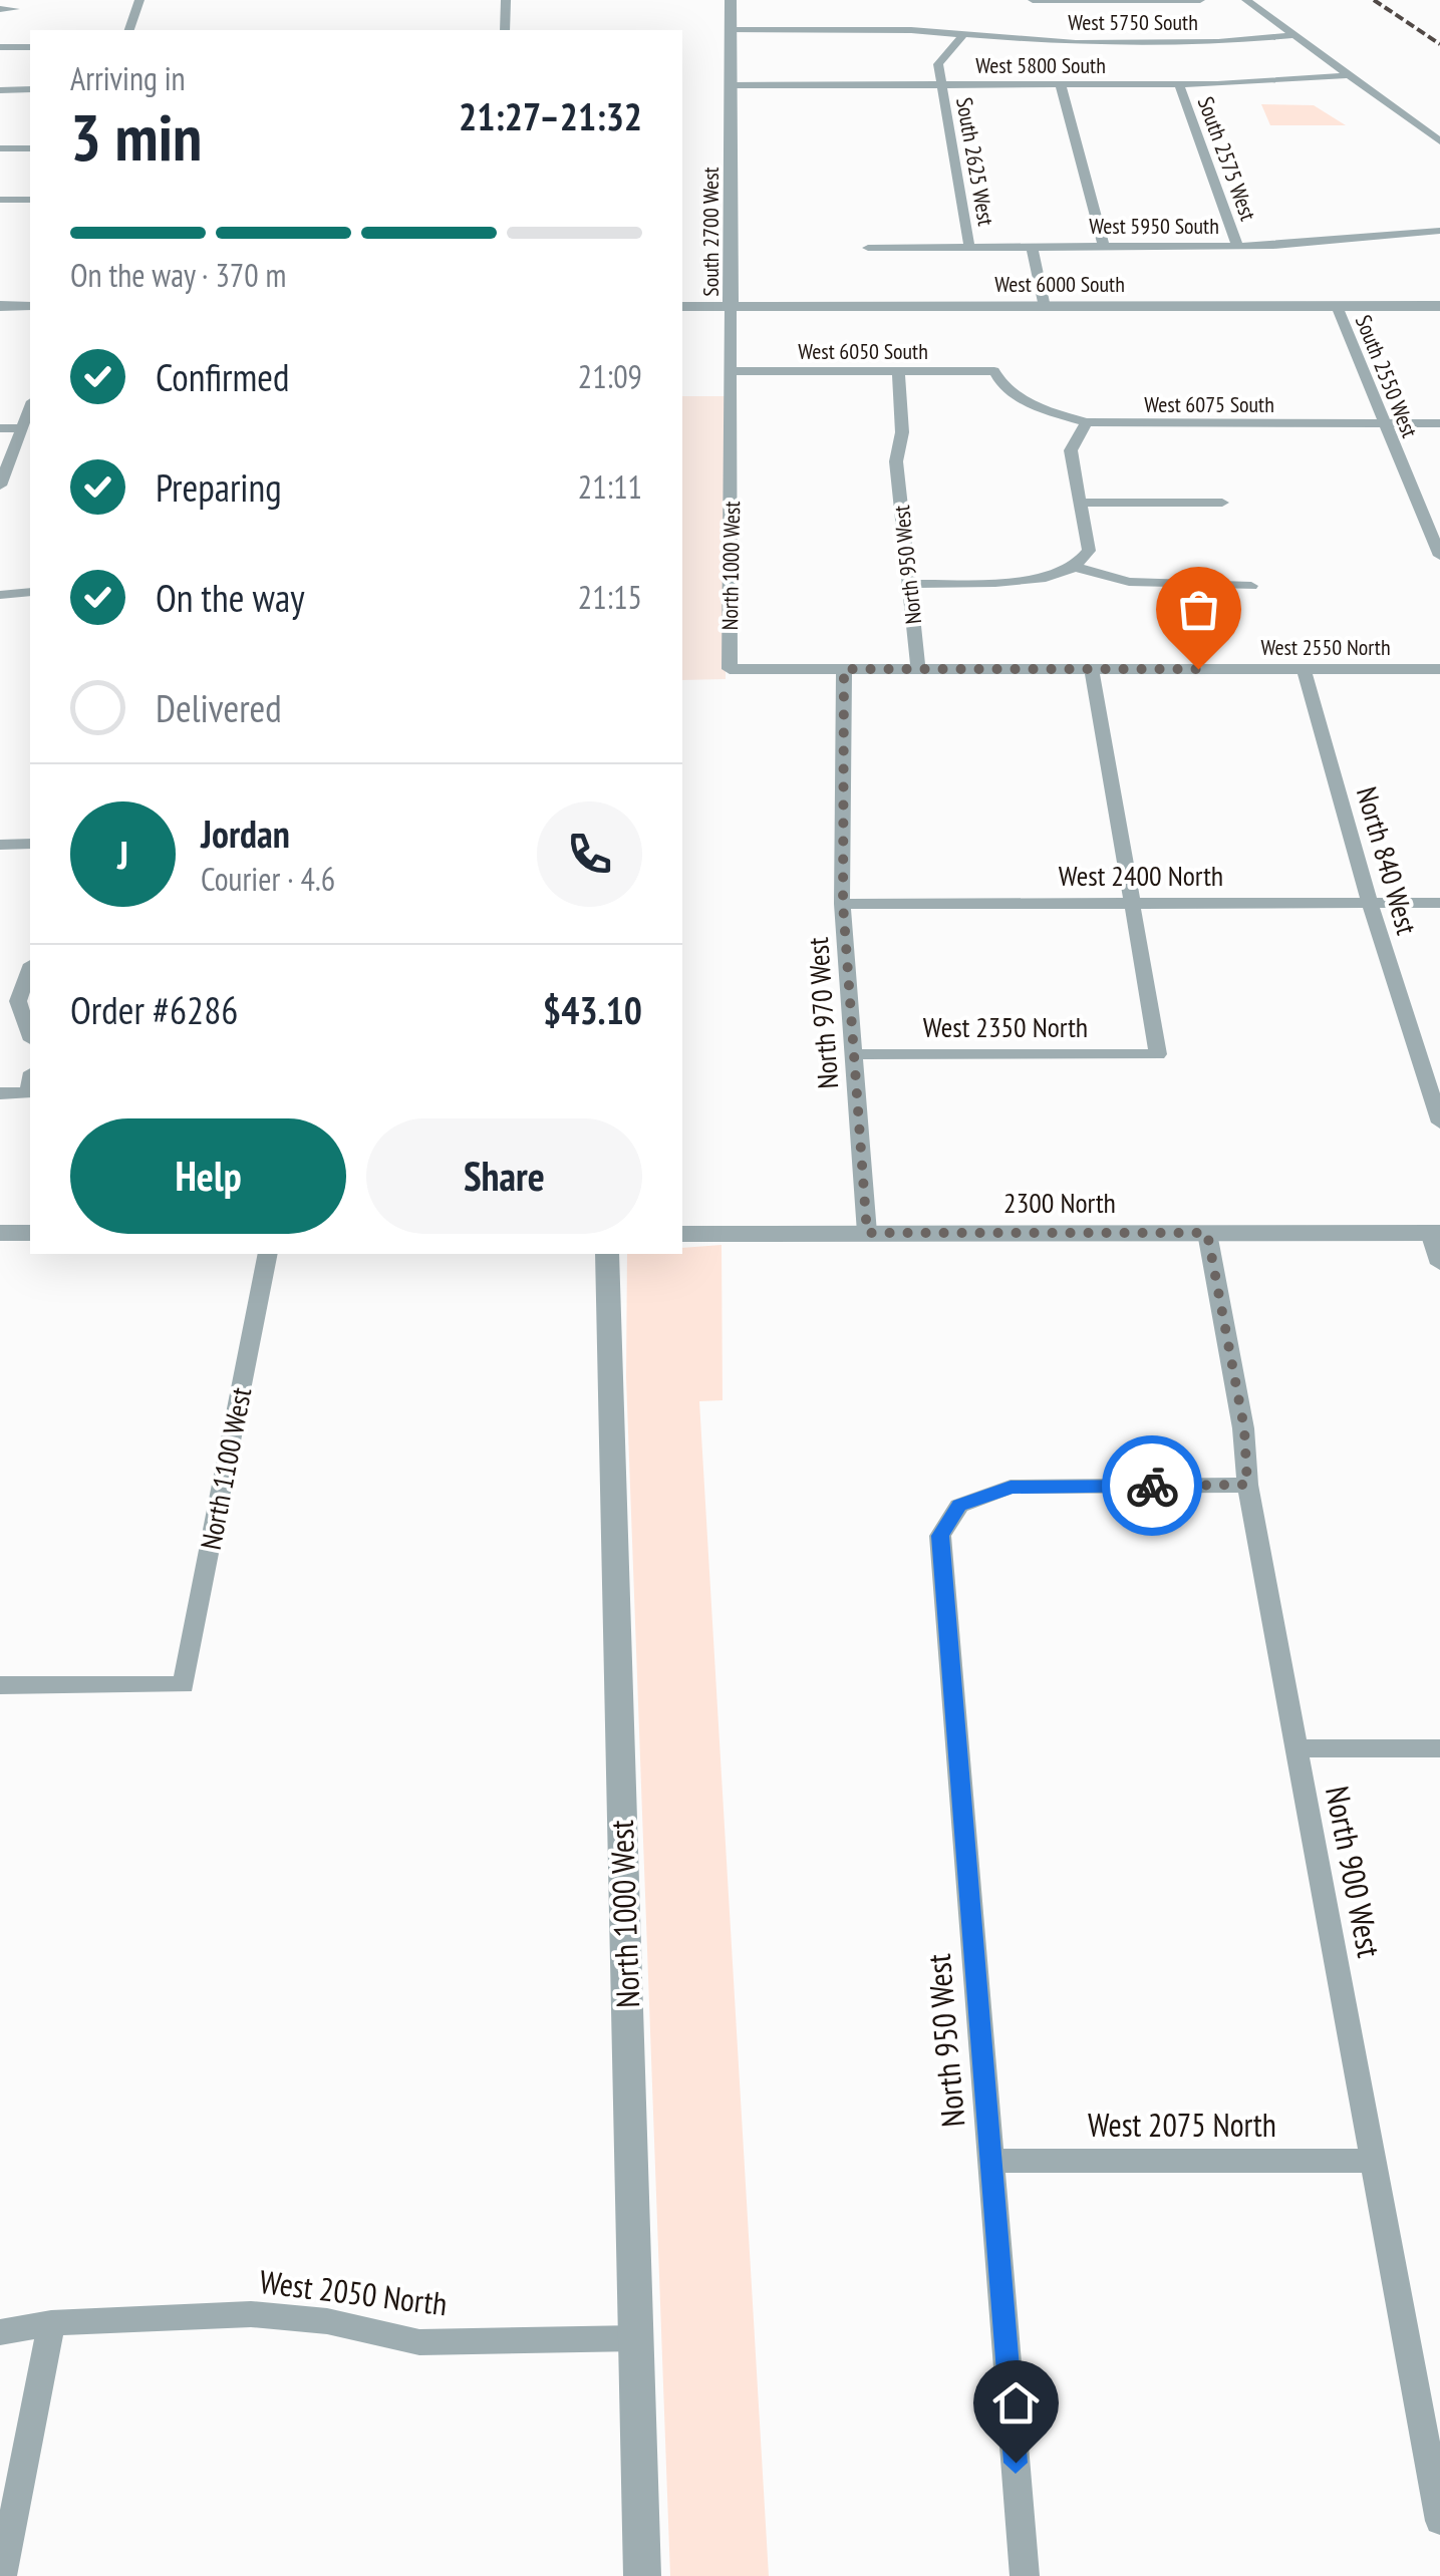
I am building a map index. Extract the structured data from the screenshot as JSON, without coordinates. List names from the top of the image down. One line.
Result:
{"streets":{"street":["West 5750 South","West 5800 South","South 2575 West","South 2625 West","West 5950 South","South 2700 West","West 6000 South","West 6050 South","South 2550 West","West 6075 South","North 950 West","North 1000 West","West 2550 North","North 840 West","West 2400 North","North 970 West","West 2350 North","2300 North","North 1100 West","North 900 West","West 2075 North","West 2050 North"]},"crossings":[["West 5750 South","South 2625 West"],["West 5750 South","South 2700 West"],["West 5800 South","South 2575 West"],["West 5800 South","South 2625 West"],["West 5800 South","South 2700 West"],["South 2575 West","West 5950 South"],["South 2625 West","West 5950 South"],["South 2700 West","West 6000 South"],["South 2700 West","West 6050 South"],["South 2700 West","North 1000 West"],["West 6000 South","South 2550 West"],["West 6050 South","West 6075 South"],["West 6050 South","North 950 West"],["South 2550 West","West 6075 South"],["North 950 West","West 2550 North"],["North 950 West","North 900 West"],["North 950 West","West 2075 North"],["North 1000 West","West 2550 North"],["North 1000 West","West 2050 North"],["West 2550 North","North 840 West"],["West 2550 North","North 970 West"],["North 840 West","West 2400 North"],["West 2400 North","North 970 West"],["West 2400 North","West 2350 North"],["North 970 West","West 2350 North"],["North 970 West","2300 North"],["2300 North","North 900 West"],["North 900 West","West 2075 North"]],"page":{"heading":["3 min","Arriving in","21:27–21:32"],"panel":["Jordan","Courier · 4.6","Order #6286","$43.10"],"bar":"On the way · 370 m","list":[["Confirmed","21:09"],["Preparing","21:11"],["On the way","21:15"],"Delivered"],"round":"J","buttons":["Help","Share"]}}
